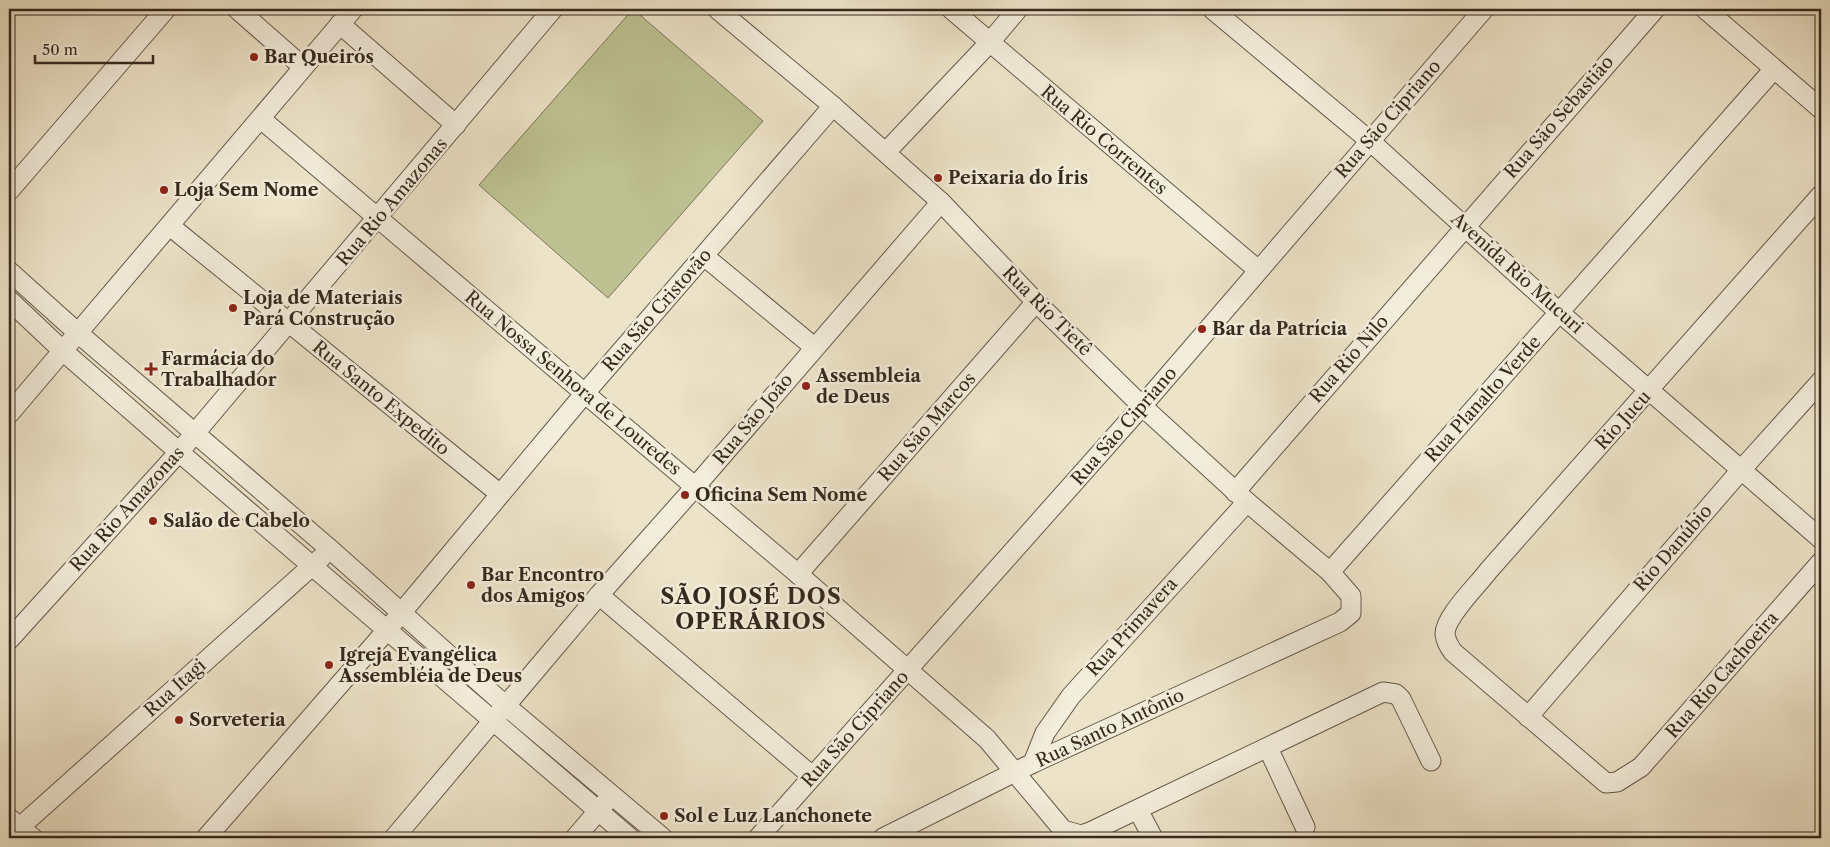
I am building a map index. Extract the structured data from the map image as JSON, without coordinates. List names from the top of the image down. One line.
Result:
{"streets":{"street":["Rua São Sebastião","Rua São Cipriano","Rua Rio Correntes","Rua Rio Amazonas","Avenida Rio Mucuri","Rua São Cristovão","Rua Rio Tietê","Rua Rio Nilo","Rua Nossa Senhora de Louredes","Rua Santo Expedito","Rua Planalto Verde","Rua São João","Rio Jucu","Rua São Marcos","Rio Danúbio","Rua Primavera","Rua Rio Cachoeira","Rua Itagi","Rua Santo Antônio"]},"crossings":[["Rua São Sebastião","Avenida Rio Mucuri"],["Rua São Sebastião","Rua Rio Nilo"],["Rua São Cipriano","Rua Rio Correntes"],["Rua São Cipriano","Avenida Rio Mucuri"],["Rua São Cipriano","Rua Rio Tietê"],["Rua São Cipriano","Rua Nossa Senhora de Louredes"],["Rua Rio Amazonas","Rua Nossa Senhora de Louredes"],["Rua Rio Amazonas","Rua Santo Expedito"],["Avenida Rio Mucuri","Rua Rio Nilo"],["Avenida Rio Mucuri","Rua Planalto Verde"],["Avenida Rio Mucuri","Rio Jucu"],["Avenida Rio Mucuri","Rio Danúbio"],["Rua São Cristovão","Rua Rio Tietê"],["Rua São Cristovão","Rua Nossa Senhora de Louredes"],["Rua São Cristovão","Rua Santo Expedito"],["Rua Rio Tietê","Rua Rio Nilo"],["Rua Rio Tietê","Rua Planalto Verde"],["Rua Rio Tietê","Rua São João"],["Rua Rio Tietê","Rua São Marcos"],["Rua Rio Tietê","Rua Primavera"],["Rua Rio Tietê","Rua Santo Antônio"],["Rua Rio Nilo","Rua Primavera"],["Rua Nossa Senhora de Louredes","Rua São João"],["Rua Nossa Senhora de Louredes","Rua São Marcos"],["Rua Nossa Senhora de Louredes","Rua Santo Antônio"],["Rio Jucu","Rio Danúbio"],["Rio Jucu","Rua Rio Cachoeira"],["Rio Danúbio","Rua Rio Cachoeira"],["Rua Primavera","Rua Santo Antônio"]],"districts":["SÃO JOSÉ DOS OPERÁRIOS"],"places":{"other":["Bar Queirós","Peixaria do Íris","Loja Sem Nome","Loja de Materiais Pará Construção","Bar da Patrícia","Assembleia de Deus","Oficina Sem Nome","Salão de Cabelo","Bar Encontro dos Amigos","Igreja Evangélica Assembléia de Deus","Sorveteria","Sol e Luz Lanchonete"],"health":["Farmácia do Trabalhador"]},"scale_bar":"50 m"}
